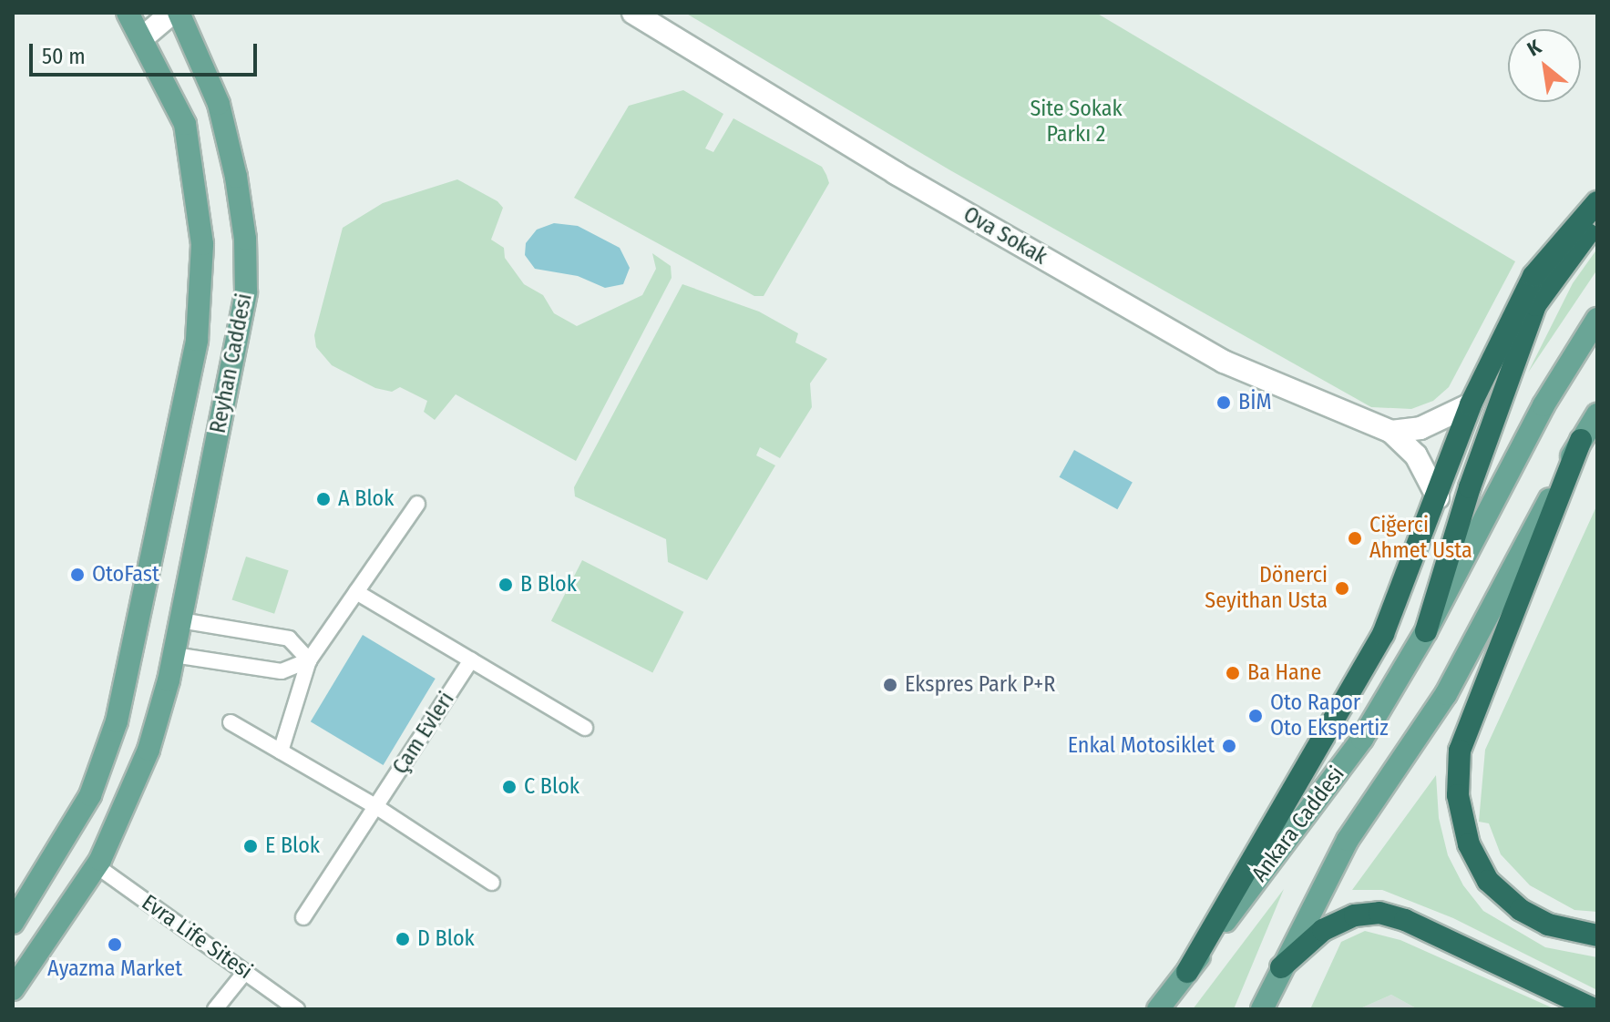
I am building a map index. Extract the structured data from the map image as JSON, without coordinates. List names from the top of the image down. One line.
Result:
{"streets":{"main road":["Reyhan Caddesi","Ankara Caddesi"],"street":["Ova Sokak"],"lane":["Çam Evleri","Evra Life Sitesi"]},"crossings":[["Reyhan Caddesi","Evra Life Sitesi"]],"parks":["Site Sokak Parkı 2"],"places":["BİM","A Blok","Ciğerci Ahmet Usta","OtoFast","B Blok","Dönerci Seyithan Usta","Ba Hane","Ekspres Park P+R","Oto Rapor Oto Ekspertiz","Enkal Motosiklet","C Blok","E Blok","D Blok","Ayazma Market"],"scale_bar":"50 m","north":"top left"}
